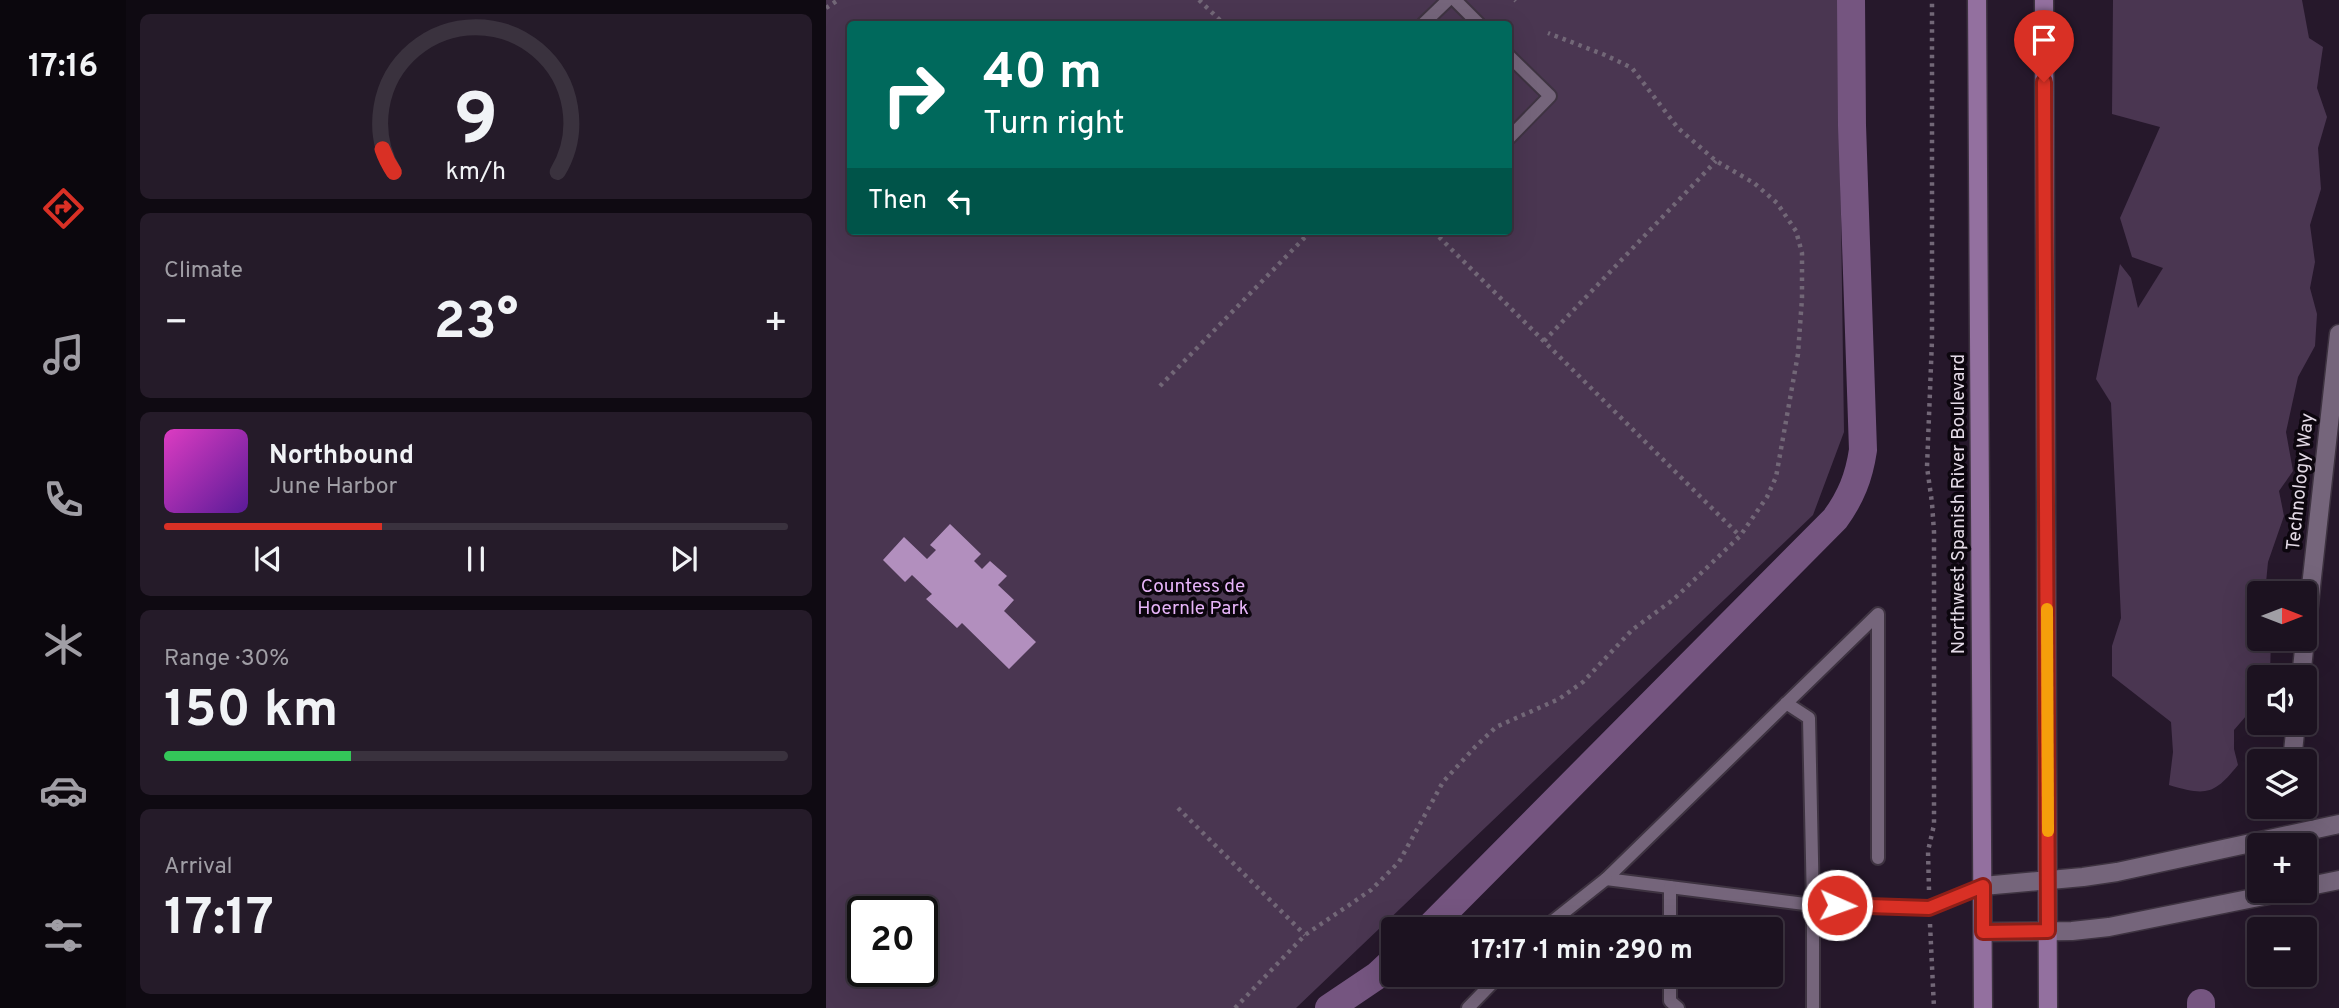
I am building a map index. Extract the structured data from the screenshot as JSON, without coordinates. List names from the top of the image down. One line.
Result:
{"streets":{"main road":["Northwest Spanish River Boulevard"],"street":["Technology Way"]},"parks":["Countess de Hoernle Park"],"north":"right","page":{"tabs":"17:16","turn":["40 m","Turn right"],"then":"Then","tile":["Climate",["Range · 30%","150 km"],["Arrival","17:17"]],"heat":["−","23°","+"],"song":["Northbound","June Harbor"],"map_buttons":["+","−"],"limit":"20","trip":"17:17 · 1 min · 290 m","gauge":["9","km/h"]}}
